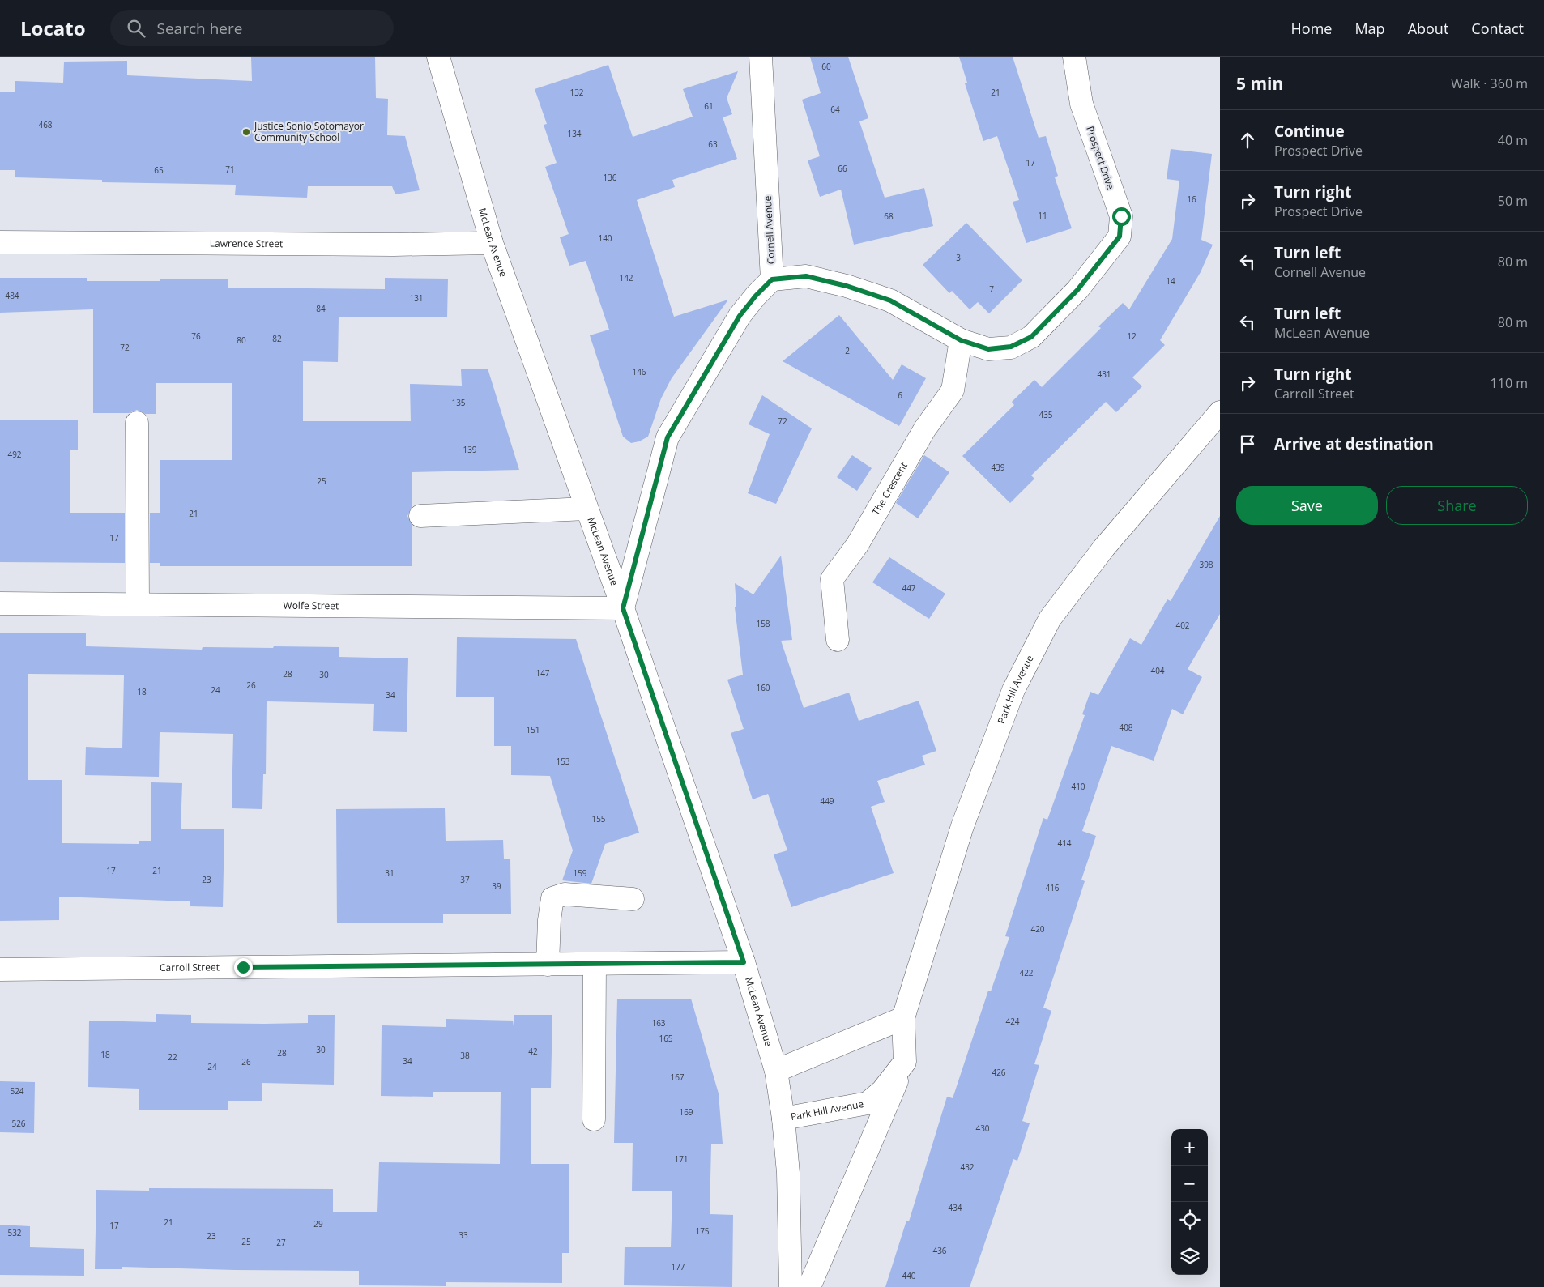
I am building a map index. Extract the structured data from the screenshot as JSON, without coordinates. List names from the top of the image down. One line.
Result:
{"streets":{"street":["Prospect Drive","Cornell Avenue","McLean Avenue","Lawrence Street","The Crescent","Wolfe Street","Park Hill Avenue","Carroll Street"]},"crossings":[["Prospect Drive","Cornell Avenue"],["Prospect Drive","The Crescent"],["Cornell Avenue","McLean Avenue"],["Cornell Avenue","Wolfe Street"],["McLean Avenue","Lawrence Street"],["McLean Avenue","Wolfe Street"],["McLean Avenue","Park Hill Avenue"],["McLean Avenue","Carroll Street"]],"places":["Justice Sonio Sotomayor Community School"],"house_numbers":["60","132","21","61","64","468","134","63","17","66","71","65","136","16","11","68","140","3","142","14","7","484","131","84","76","12","82","80","72","2","146","431","6","135","435","72","139","492","439","25","21","17","398","447","158","402","404","147","28","30","26","160","24","18","34","408","151","153","410","449","155","414","17","21","31","159","23","37","39","416","420","422","424","163","165","30","42","28","18","38","22","34","26","24","426","167","524","169","526","430","171","432","434","21","29","17","175","532","33","23","25","27","436","177","440"],"page":{"header":"Locato","search":"Search here","nav":["Home","Map","About","Contact"],"heading":["5 min","Walk · 360 m"],"list":[["Continue","Prospect Drive","40 m"],["Turn right","Prospect Drive","50 m"],["Turn left","Cornell Avenue","80 m"],["Turn left","McLean Avenue","80 m"],["Turn right","Carroll Street","110 m"],"Arrive at destination"],"buttons":["Save","Share"],"map_buttons":["+","−"]}}
